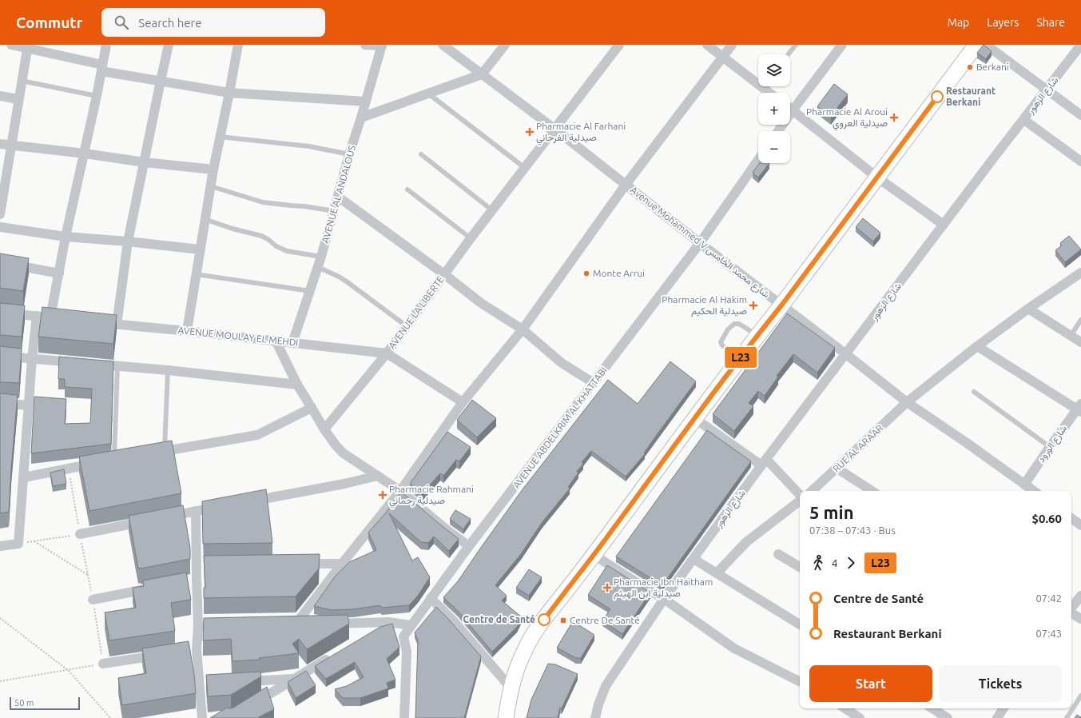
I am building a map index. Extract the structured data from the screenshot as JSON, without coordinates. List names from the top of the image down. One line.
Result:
{"streets":{"street":["شارع الزهور","AVENUE AL ANDALOUS","Avenue Mohammed V شارع محمد الخامس","AVENUE LA LIBERTE","AVENUE MOULAY EL MEHDI","AVENUE ABDELKRIM AL KHATTABI","شارع الورود","RUE AL ARAAR"]},"crossings":[["شارع الزهور","Avenue Mohammed V شارع محمد الخامس"],["AVENUE AL ANDALOUS","AVENUE MOULAY EL MEHDI"],["Avenue Mohammed V شارع محمد الخامس","AVENUE LA LIBERTE"],["Avenue Mohammed V شارع محمد الخامس","AVENUE ABDELKRIM AL KHATTABI"],["Avenue Mohammed V شارع محمد الخامس","شارع الورود"],["Avenue Mohammed V شارع محمد الخامس","RUE AL ARAAR"],["AVENUE LA LIBERTE","AVENUE MOULAY EL MEHDI"]],"places":{"other":["Berkani","Restaurant Berkani","Monte Arrui","Centre de Santé"],"health":["Pharmacie Al Aroui صيدلية العروي","Pharmacie Al Farhani صيدلية الفرحاني","Pharmacie Al Hakim صيدلية الحكيم","Pharmacie Rahmani صيدلية رحماني","Pharmacie Ibn Haitham صيدلية ابن الهيثم"],"transit":["Centre De Santé"]},"lines":["bus line L23"],"scale_bar":"50 m","page":{"header":"Commutr","search":"Search here","nav":["Map","Layers","Share"],"on_map":"L23","map_buttons":["+","−"],"heading":["5 min","07:38 – 07:43 · Bus","$0.60"],"legs":["4","L23"],"list":[{"name":"Centre de Santé","value":"07:42"},{"name":"Restaurant Berkani","value":"07:43"}],"buttons":["Start","Tickets"],"scale":"50 m"}}
